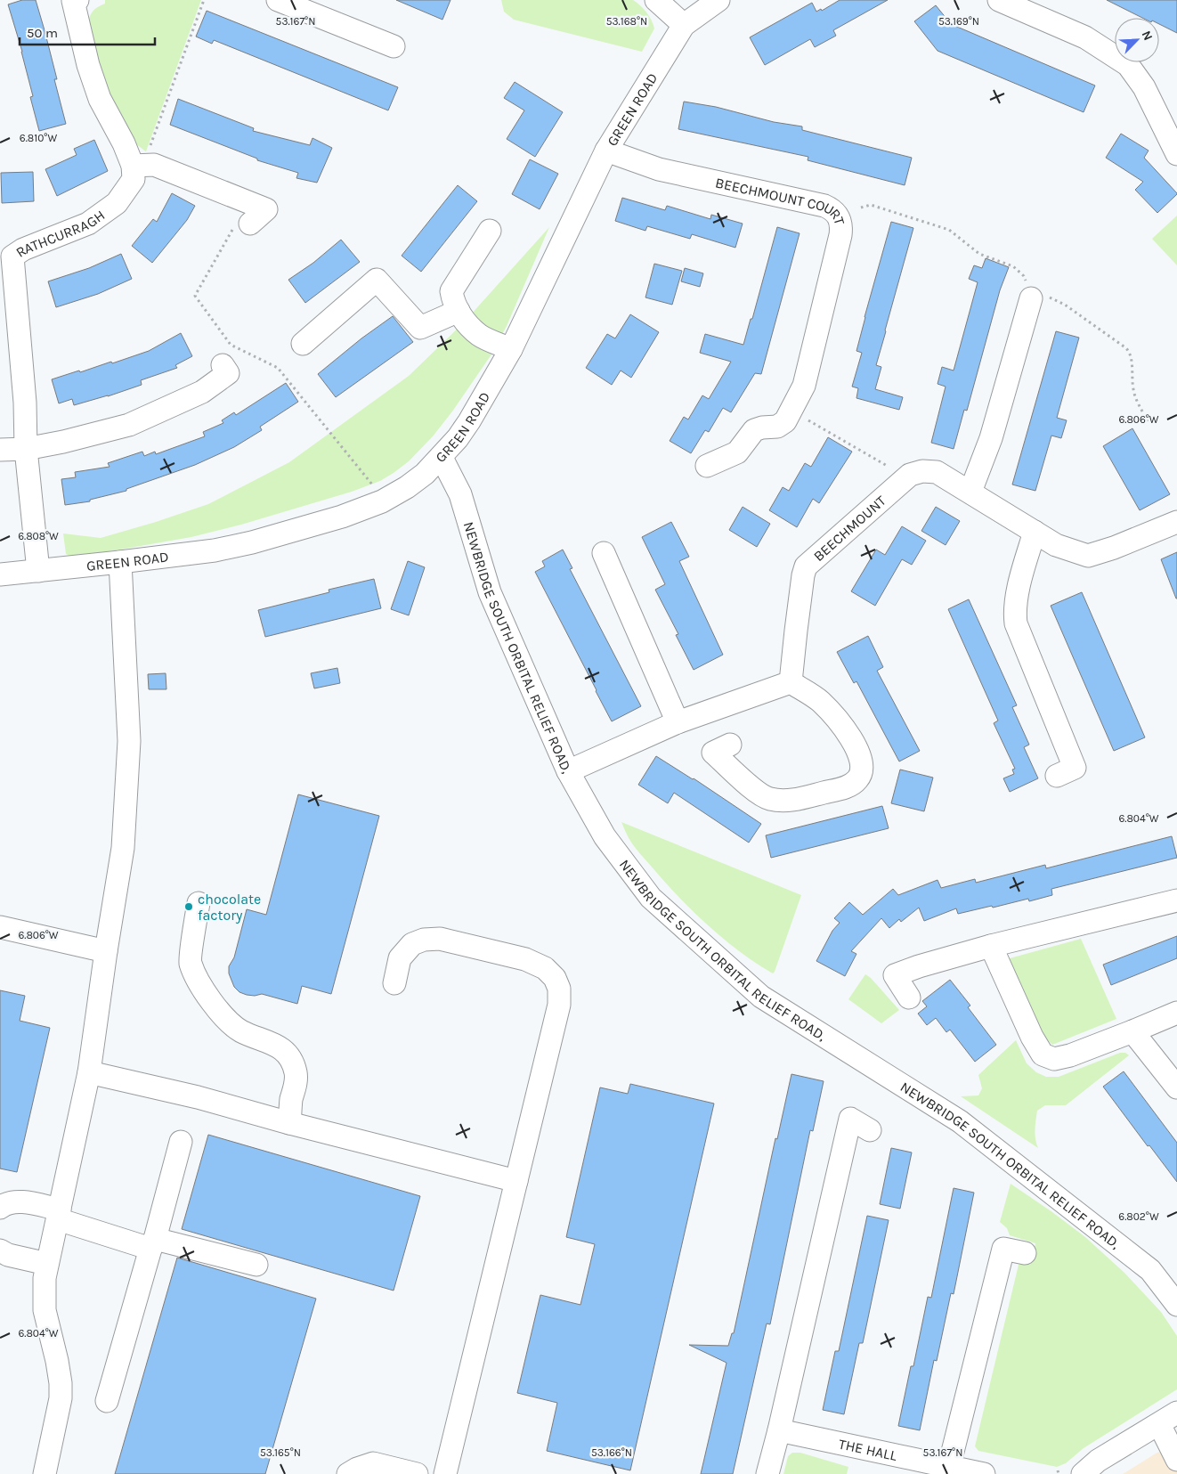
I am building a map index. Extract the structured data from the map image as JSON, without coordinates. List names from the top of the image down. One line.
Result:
{"streets":{"street":["GREEN ROAD","BEECHMOUNT COURT","RATHCURRAGH","BEECHMOUNT","NEWBRIDGE SOUTH ORBITAL RELIEF ROAD,","THE HALL"]},"crossings":[["GREEN ROAD","BEECHMOUNT COURT"],["GREEN ROAD","RATHCURRAGH"],["GREEN ROAD","NEWBRIDGE SOUTH ORBITAL RELIEF ROAD,"]],"places":["chocolate factory"],"scale_bar":"50 m","north":"top right","coordinates":["53.167°N","53.169°N","53.168°N","6.810°W","6.806°W","6.808°W","6.804°W","6.802°W","53.165°N","53.166°N"]}
